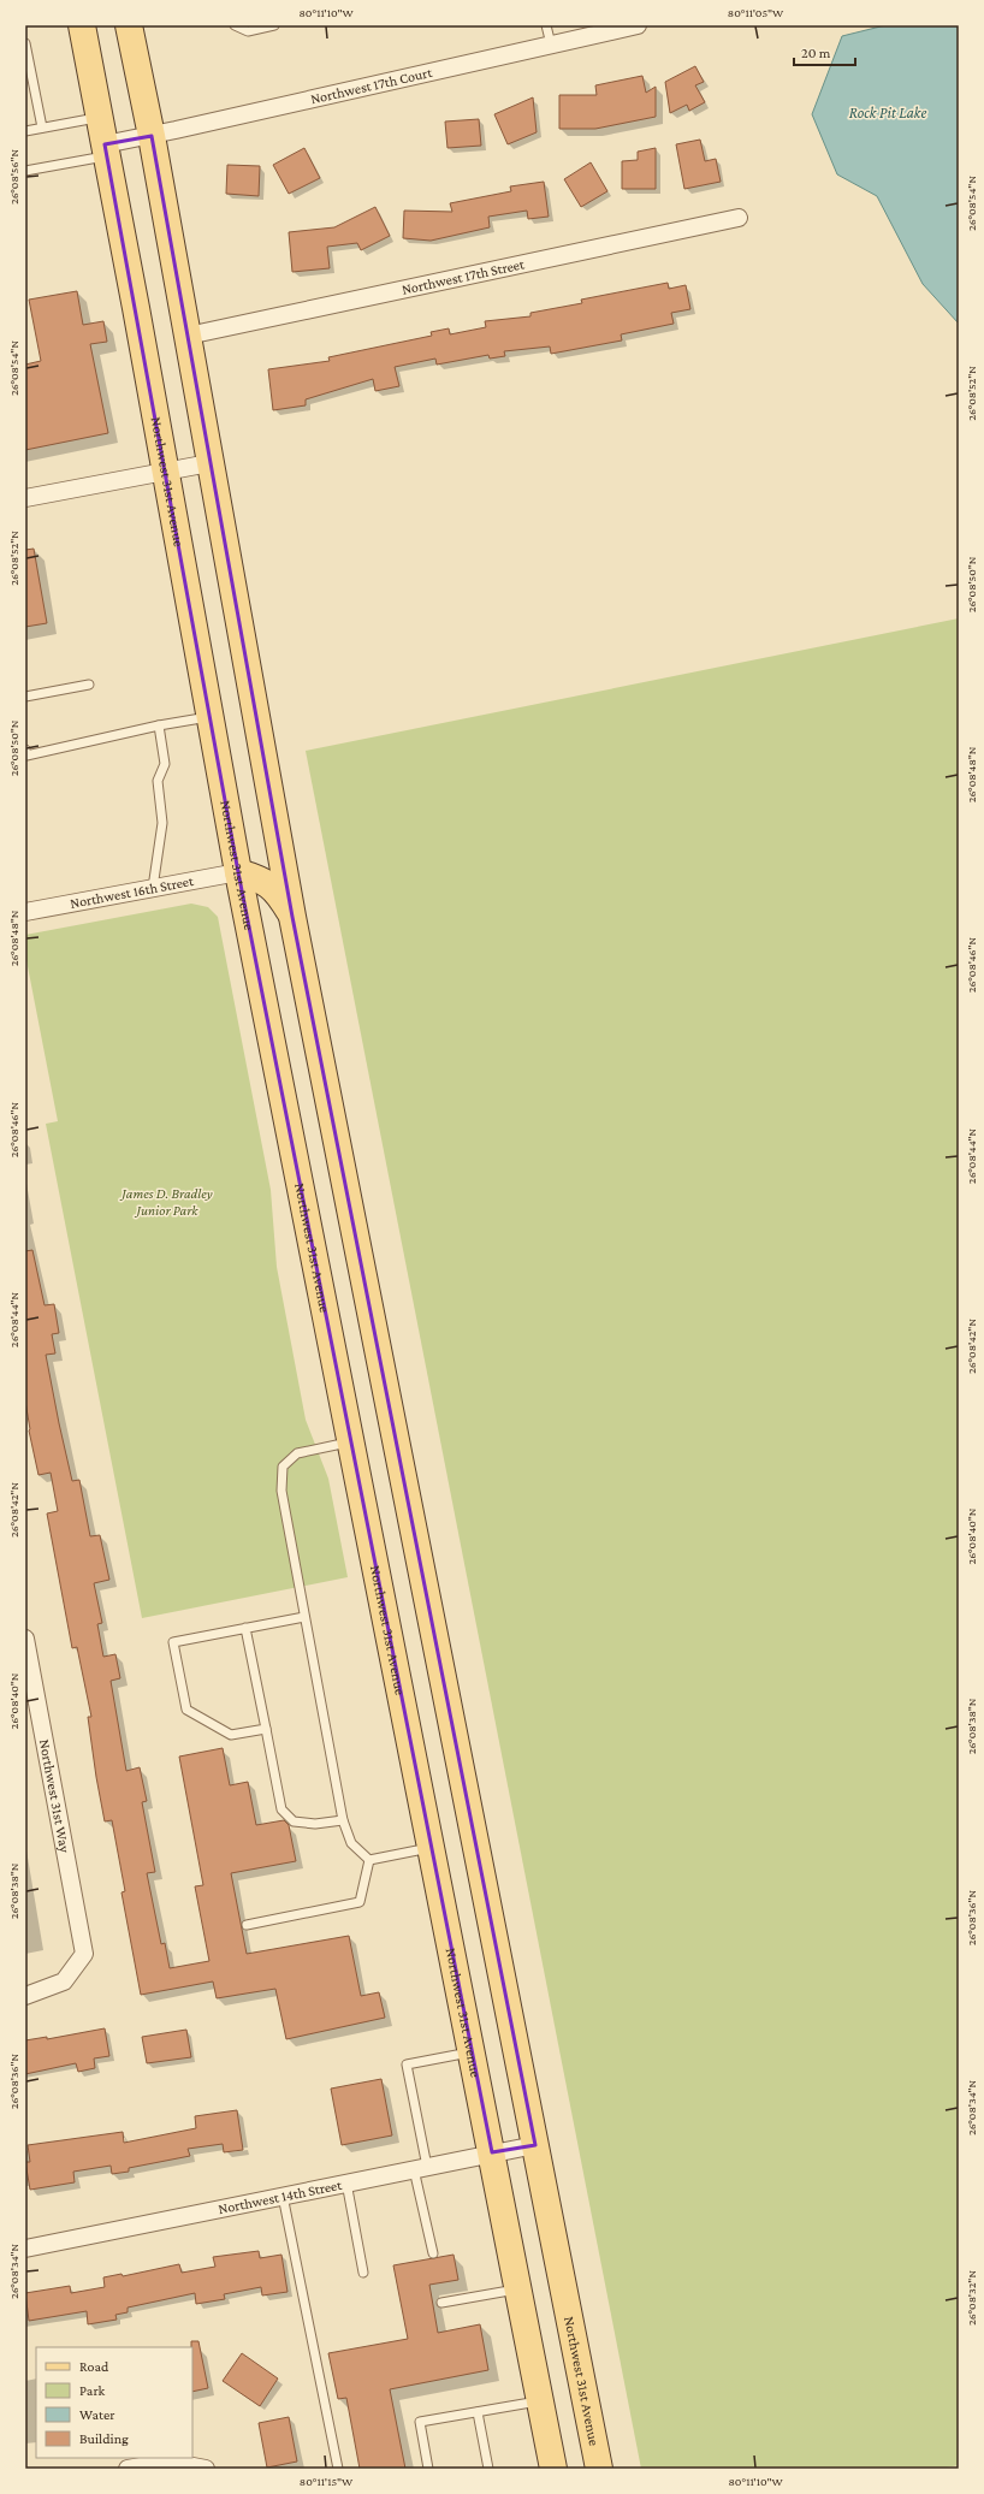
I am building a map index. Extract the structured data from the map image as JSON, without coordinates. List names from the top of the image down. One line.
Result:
{"streets":{"main road":["Northwest 31st Avenue"],"street":["Northwest 17th Court","Northwest 17th Street","Northwest 16th Street","Northwest 31st Way","Northwest 14th Street"]},"crossings":[["Northwest 17th Court","Northwest 31st Avenue"],["Northwest 17th Street","Northwest 31st Avenue"],["Northwest 31st Avenue","Northwest 16th Street"],["Northwest 31st Avenue","Northwest 14th Street"]],"water":["Rock Pit Lake"],"parks":["James D. Bradley Junior Park"],"legend":["Road","Park","Water","Building"],"scale_bar":"20 m","coordinates":["80°11'10\"W","80°11'05\"W","26°08'56\"N","26°08'54\"N","26°08'52\"N","26°08'50\"N","26°08'48\"N","26°08'46\"N","26°08'44\"N","26°08'42\"N","26°08'40\"N","26°08'38\"N","26°08'36\"N","26°08'34\"N","26°08'32\"N","80°11'15\"W"]}
